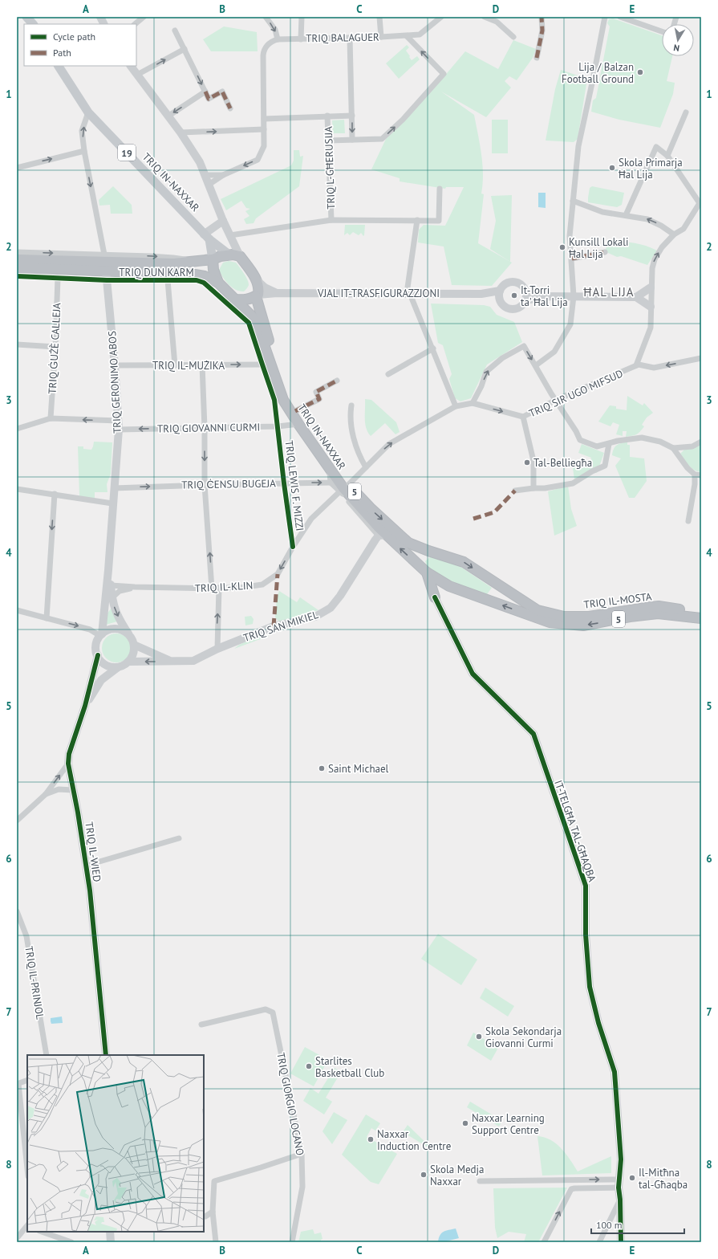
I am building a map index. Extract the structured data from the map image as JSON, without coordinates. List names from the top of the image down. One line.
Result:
{"streets":{"highway":["TRIQ IN-NAXXAR","TRIQ DUN KARM","5","TRIQ IL-MOSTA"],"main road":["19"],"street":["TRIQ BALAGUER","TRIQ L-GĦERUSIJA","VJAL IT-TRASFIGURAZZJONI","TRIQ ĠUŻÈ CALLEJA","TRIQ IL-MUŻIKA","TRIQ GERONIMO ABOS","TRIQ SIR UGO MIFSUD","TRIQ GIOVANNI CURMI","TRIQ ĊENSU BUGEJA","TRIQ LEWIS F. MIZZI","TRIQ IL-KLIN","TRIQ SAN MIKIEL","IT-TELGĦA TAL-GĦAQBA","TRIQ IL-WIED","TRIQ IL-PRINJOL","TRIQ GIORGIO LOCANO"]},"crossings":[["TRIQ IN-NAXXAR","TRIQ DUN KARM"],["TRIQ IN-NAXXAR","VJAL IT-TRASFIGURAZZJONI"],["TRIQ IN-NAXXAR","TRIQ SIR UGO MIFSUD"],["TRIQ IN-NAXXAR","TRIQ GIOVANNI CURMI"],["TRIQ IN-NAXXAR","TRIQ ĊENSU BUGEJA"],["TRIQ IN-NAXXAR","TRIQ IL-KLIN"],["TRIQ IN-NAXXAR","TRIQ IL-MOSTA"],["TRIQ IN-NAXXAR","TRIQ SAN MIKIEL"],["TRIQ DUN KARM","TRIQ ĠUŻÈ CALLEJA"],["TRIQ DUN KARM","TRIQ IL-MUŻIKA"],["TRIQ DUN KARM","TRIQ GERONIMO ABOS"],["TRIQ DUN KARM","TRIQ GIOVANNI CURMI"],["TRIQ DUN KARM","TRIQ LEWIS F. MIZZI"],["TRIQ ĠUŻÈ CALLEJA","TRIQ GIOVANNI CURMI"],["TRIQ IL-MUŻIKA","TRIQ GERONIMO ABOS"],["TRIQ GERONIMO ABOS","TRIQ GIOVANNI CURMI"],["TRIQ GERONIMO ABOS","TRIQ ĊENSU BUGEJA"],["TRIQ GERONIMO ABOS","TRIQ IL-KLIN"],["TRIQ GERONIMO ABOS","TRIQ SAN MIKIEL"],["TRIQ GERONIMO ABOS","TRIQ IL-WIED"],["TRIQ SIR UGO MIFSUD","TRIQ IL-KLIN"],["TRIQ GIOVANNI CURMI","TRIQ LEWIS F. MIZZI"],["TRIQ ĊENSU BUGEJA","TRIQ LEWIS F. MIZZI"],["TRIQ LEWIS F. MIZZI","TRIQ IL-KLIN"],["TRIQ SAN MIKIEL","TRIQ IL-WIED"]],"one_way":["TRIQ IL-MUŻIKA","TRIQ SIR UGO MIFSUD","TRIQ GIOVANNI CURMI","TRIQ ĊENSU BUGEJA"],"districts":["ĦAL LIJA"],"places":["Lija / Balzan Football Ground","Skola Primarja Ħal Lija","Kunsill Lokali Ħal Lija","It-Torri ta' Ħal Lija","Tal-Belliegħa","Saint Michael","Skola Sekondarja Giovanni Curmi","Starlites Basketball Club","Naxxar Learning Support Centre","Naxxar Induction Centre","Skola Medja Naxxar","Il-Mitħna tal-Għaqba"],"legend":["Cycle path","Path"],"scale_bar":"100 m","north":"bottom","grid":{"columns":["A","B","C","D","E"],"rows":["1","2","3","4","5","6","7","8"]}}
